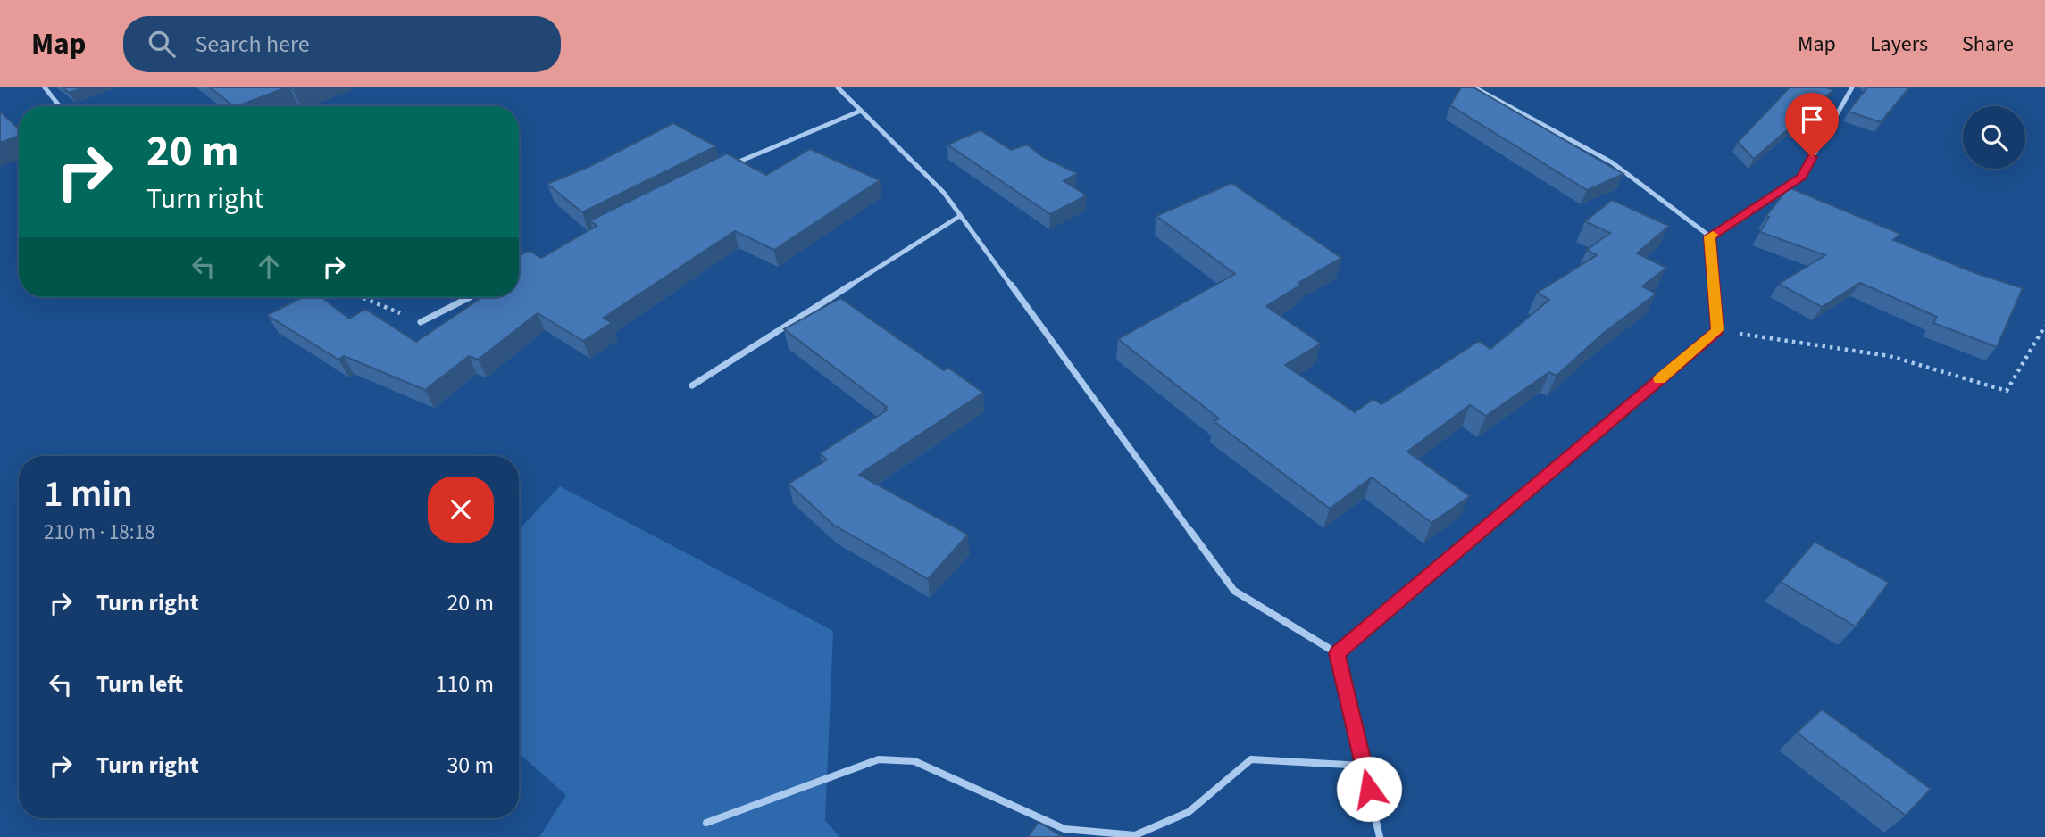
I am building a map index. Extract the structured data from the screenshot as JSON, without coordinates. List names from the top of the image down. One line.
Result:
{"page":{"header":"Map","search":"Search here","nav":["Map","Layers","Share"],"turn":["20 m","Turn right"],"heading":["1 min","210 m · 18:18"],"list":[{"name":"Turn right","value":"20 m"},{"name":"Turn left","value":"110 m"},{"name":"Turn right","value":"30 m"}]}}
